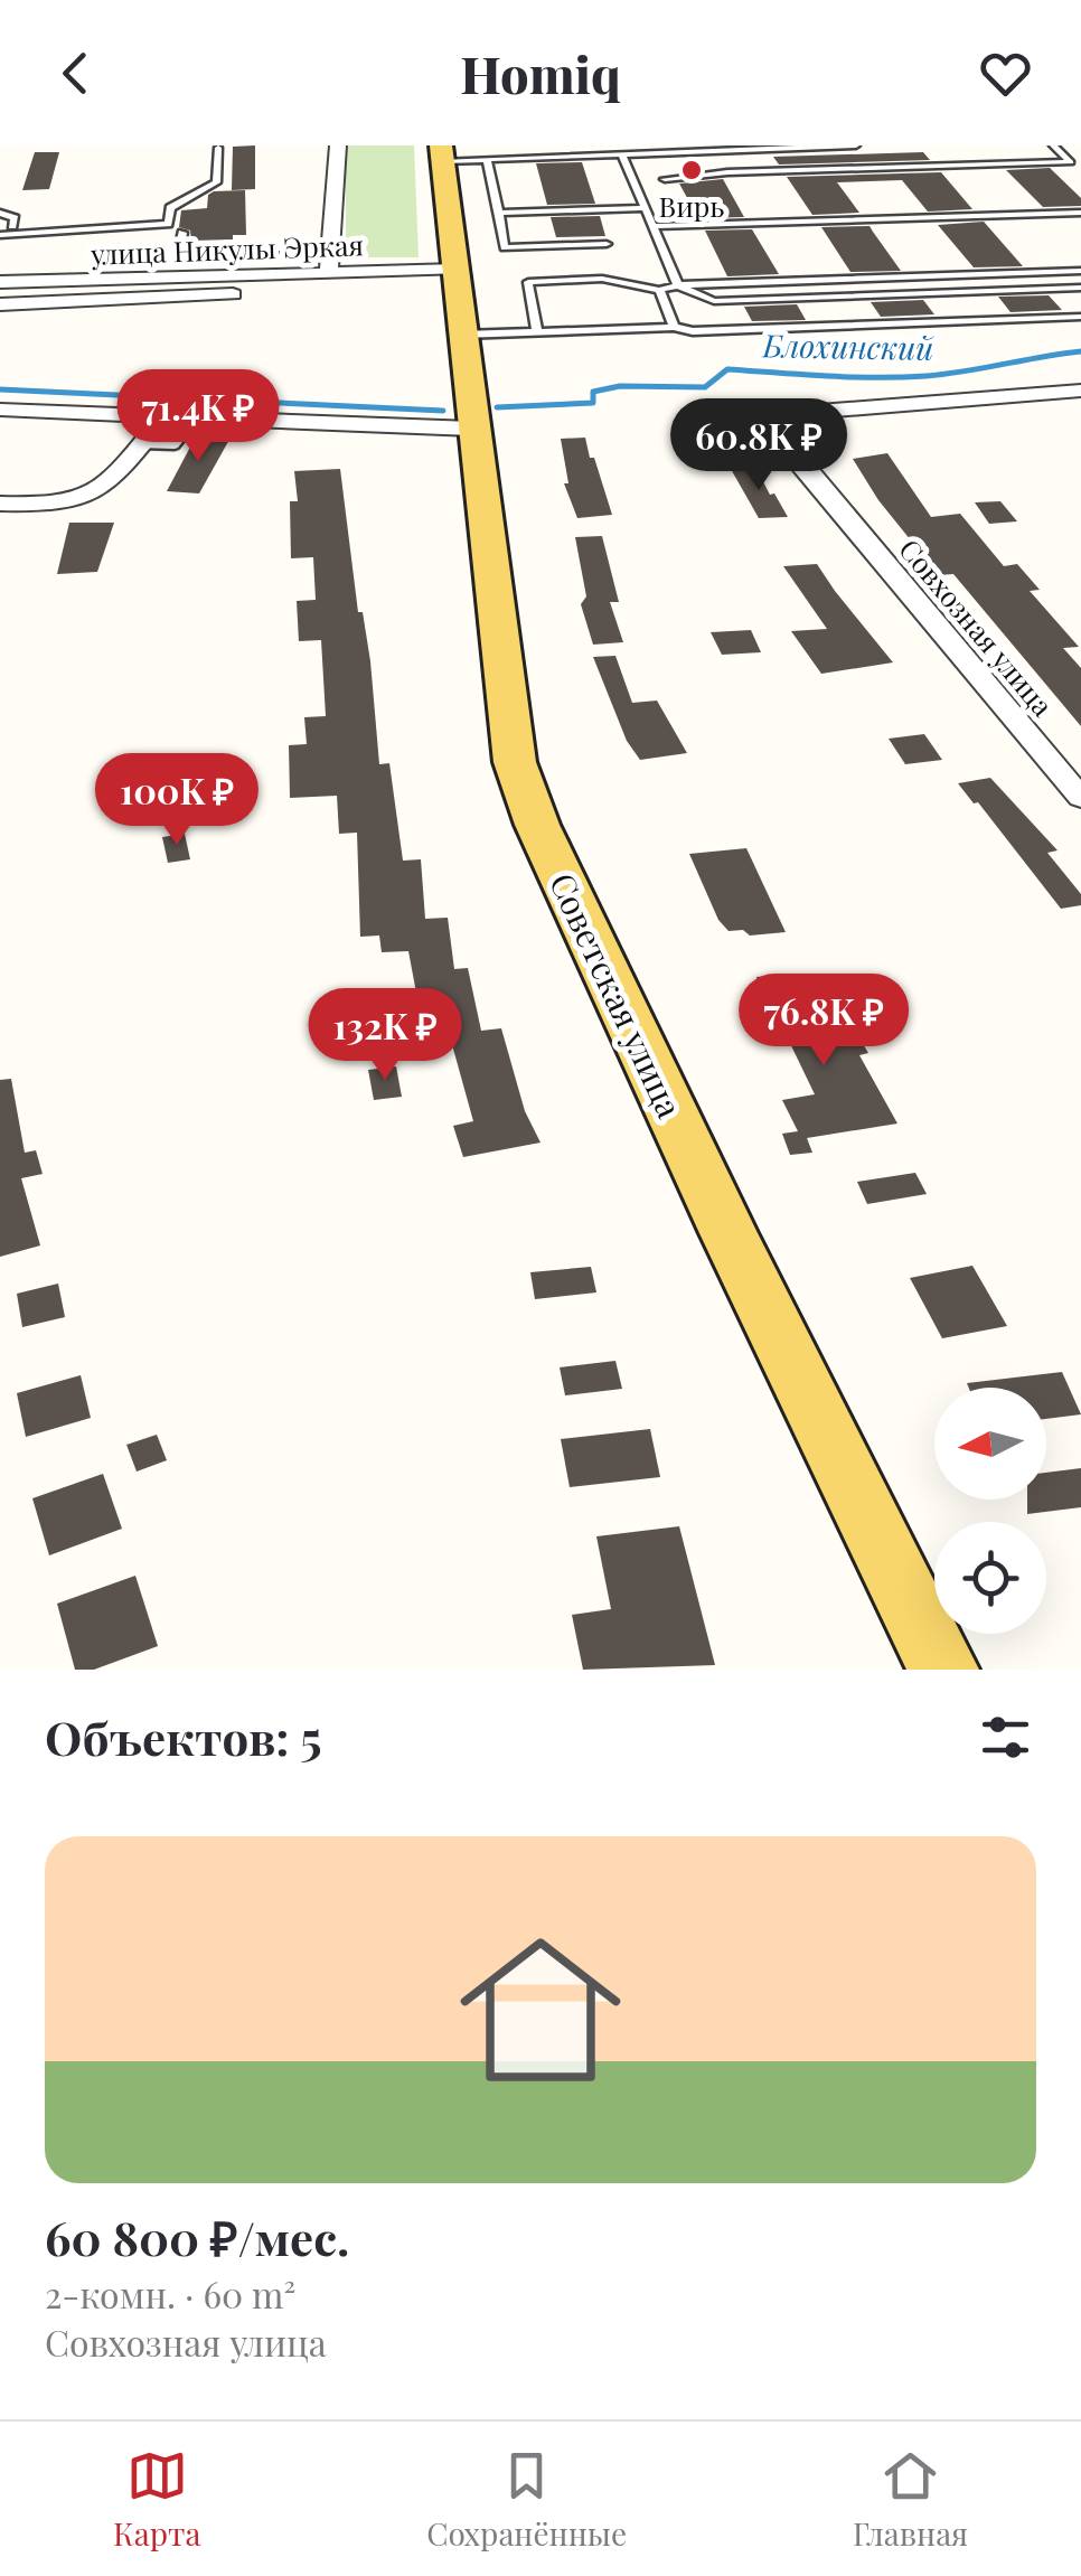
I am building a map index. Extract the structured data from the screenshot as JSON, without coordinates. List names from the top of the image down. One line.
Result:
{"streets":{"main road":["Советская улица"],"street":["улица Никулы Эркая","Совхозная улица"]},"crossings":[["улица Никулы Эркая","Советская улица"]],"water":["Блохинский"],"places":["Вирь"],"north":"left","page":{"header":"Homiq","price":["71.4K ₽","60.8K ₽","100K ₽","76.8K ₽","132K ₽"],"heading":"Объектов: 5","list":[{"name":"60 800 ₽/мес.","note":"2-комн. · 60 m² · Совхозная улица"}],"tabs":["Карта","Сохранённые","Главная"]}}
